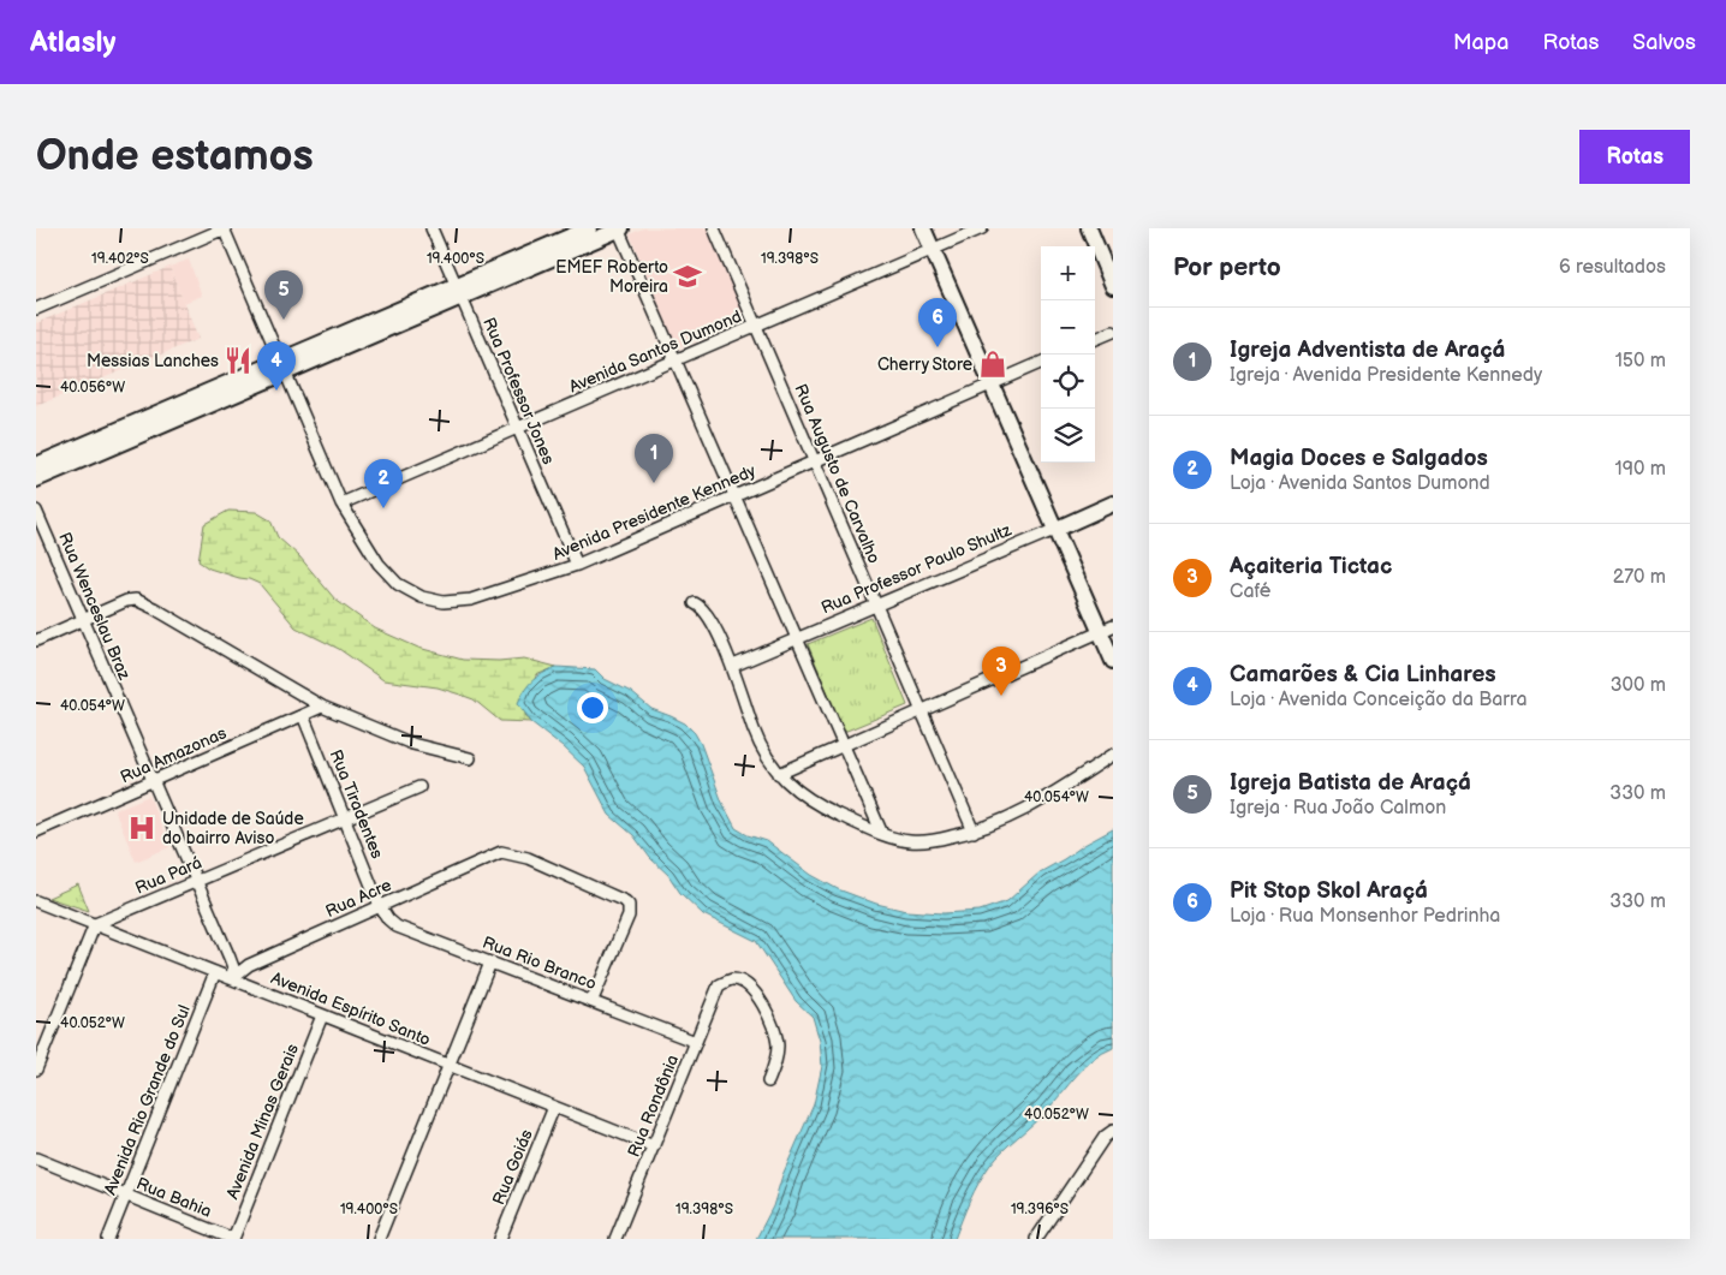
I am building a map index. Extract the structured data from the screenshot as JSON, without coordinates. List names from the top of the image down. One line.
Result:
{"streets":{"street":["Avenida Santos Dumond","Rua Professor Jones","Rua Augusto de Carvalho","Avenida Presidente Kennedy","Rua Professor Paulo Shultz","Rua Wenceslau Braz","Rua Amazonas","Rua Tiradentes","Rua Pará","Rua Acre","Rua Rio Branco","Avenida Espírito Santo","Avenida Rio Grande do Sul","Rua Rondônia","Avenida Minas Gerais","Rua Goiás","Rua Bahia"]},"crossings":[["Avenida Santos Dumond","Rua Professor Jones"],["Avenida Santos Dumond","Rua Augusto de Carvalho"],["Avenida Santos Dumond","Avenida Presidente Kennedy"],["Rua Professor Jones","Avenida Presidente Kennedy"],["Rua Augusto de Carvalho","Avenida Presidente Kennedy"],["Rua Augusto de Carvalho","Rua Professor Paulo Shultz"],["Rua Wenceslau Braz","Rua Amazonas"],["Rua Wenceslau Braz","Rua Pará"],["Rua Wenceslau Braz","Rua Acre"],["Rua Wenceslau Braz","Avenida Espírito Santo"],["Rua Amazonas","Rua Tiradentes"],["Rua Tiradentes","Rua Pará"],["Rua Tiradentes","Rua Acre"],["Rua Tiradentes","Rua Rio Branco"],["Rua Pará","Avenida Espírito Santo"],["Rua Acre","Rua Rio Branco"],["Rua Acre","Avenida Espírito Santo"],["Rua Rio Branco","Rua Rondônia"],["Avenida Espírito Santo","Avenida Rio Grande do Sul"],["Avenida Espírito Santo","Rua Rondônia"],["Avenida Espírito Santo","Avenida Minas Gerais"],["Avenida Espírito Santo","Rua Goiás"],["Avenida Rio Grande do Sul","Rua Bahia"],["Avenida Minas Gerais","Rua Bahia"]],"places":{"school or university":["EMEF Roberto Moreira"],"restaurant":["Messias Lanches"],"shop":["Cherry Store"],"hospital":["Unidade de Saúde do bairro Aviso"]},"page":{"header":"Atlasly","nav":["Mapa","Rotas","Salvos"],"buttons":"Rotas","title":"Onde estamos","heading":["Por perto","6 resultados"],"map_buttons":["+","−"],"pins":["5","6","4","1","2","3"],"list":[{"mark":"1","name":"Igreja Adventista de Araçá","note":"Igreja · Avenida Presidente Kennedy","value":"150 m"},{"mark":"2","name":"Magia Doces e Salgados","note":"Loja · Avenida Santos Dumond","value":"190 m"},{"mark":"3","name":"Açaiteria Tictac","note":"Café","value":"270 m"},{"mark":"4","name":"Camarões & Cia Linhares","note":"Loja · Avenida Conceição da Barra","value":"300 m"},{"mark":"5","name":"Igreja Batista de Araçá","note":"Igreja · Rua João Calmon","value":"330 m"},{"mark":"6","name":"Pit Stop Skol Araçá","note":"Loja · Rua Monsenhor Pedrinha","value":"330 m"}]},"coordinates":["19.402°S","19.400°S","19.398°S","40.056°W","40.054°W","40.052°W","19.396°S"]}
